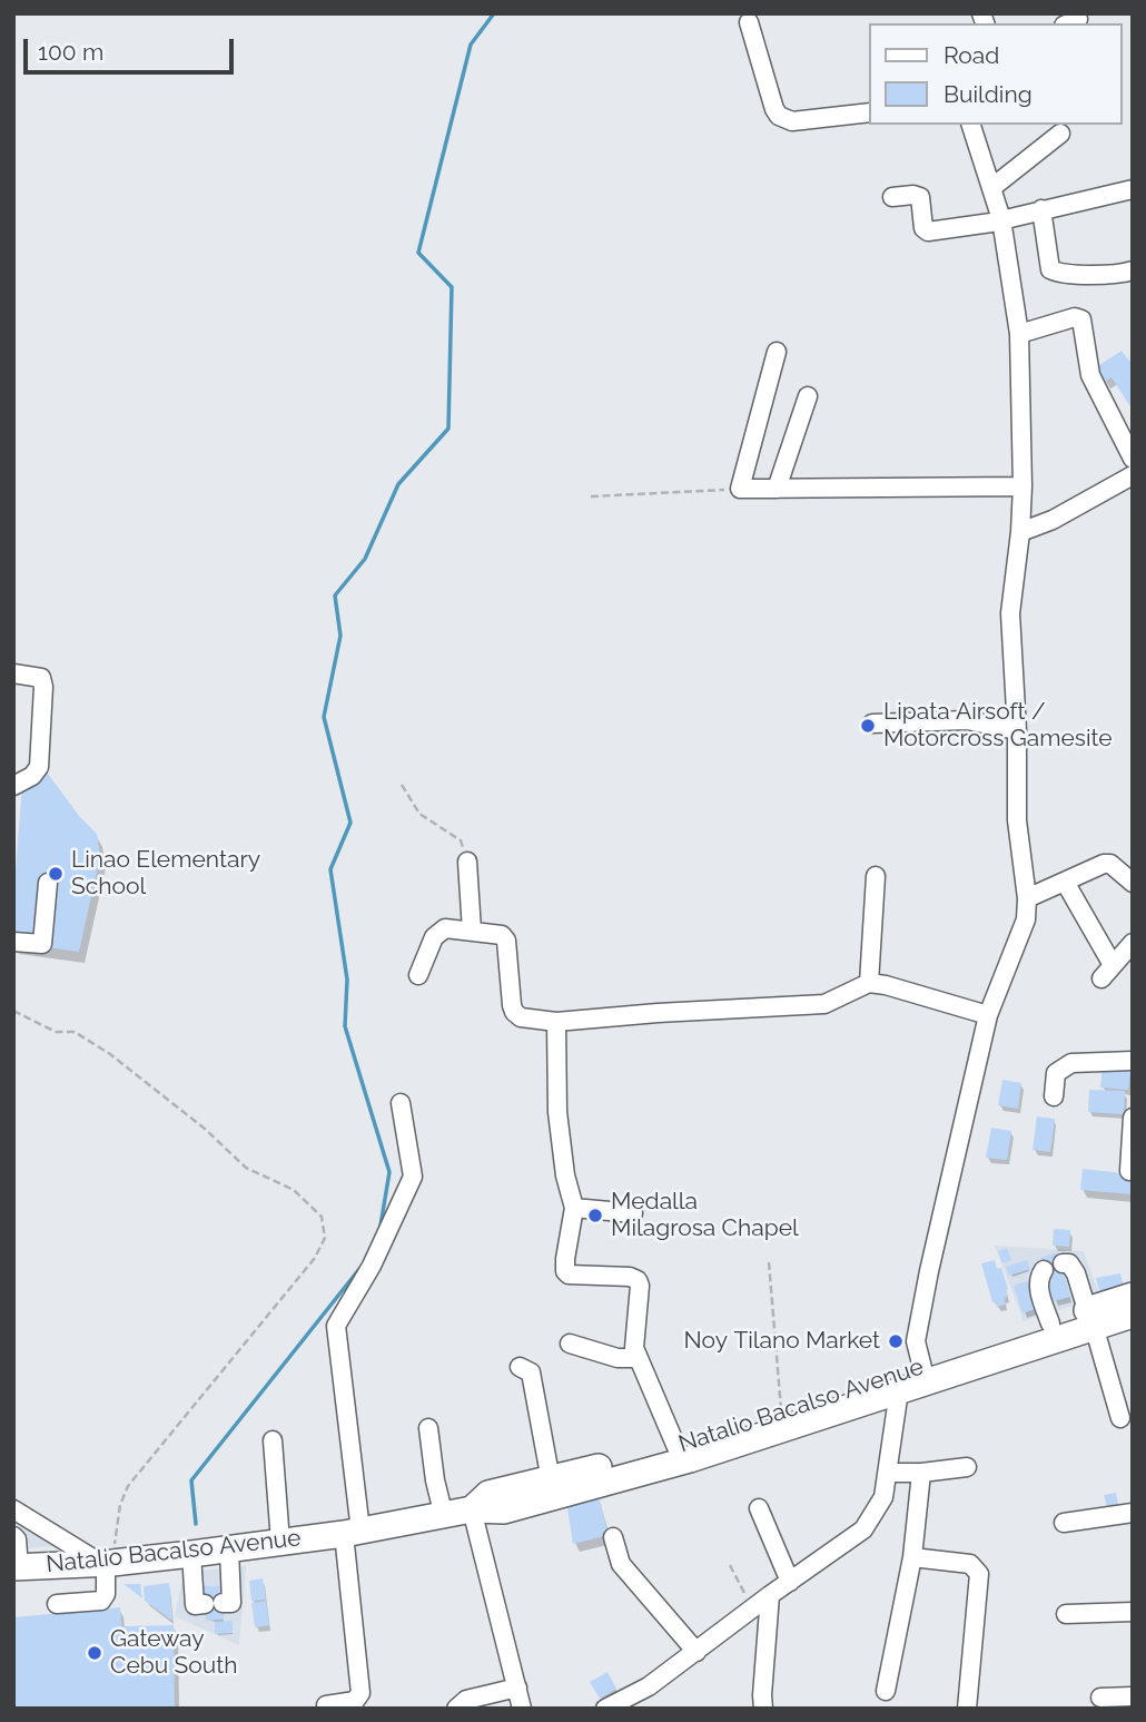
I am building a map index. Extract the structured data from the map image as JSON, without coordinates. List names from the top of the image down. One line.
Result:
{"streets":{"highway":["Natalio Bacalso Avenue"]},"places":["Lipata Airsoft / Motorcross Gamesite","Linao Elementary School","Medalla Milagrosa Chapel","Noy Tilano Market","Gateway Cebu South"],"legend":["Road","Building"],"scale_bar":"100 m"}
